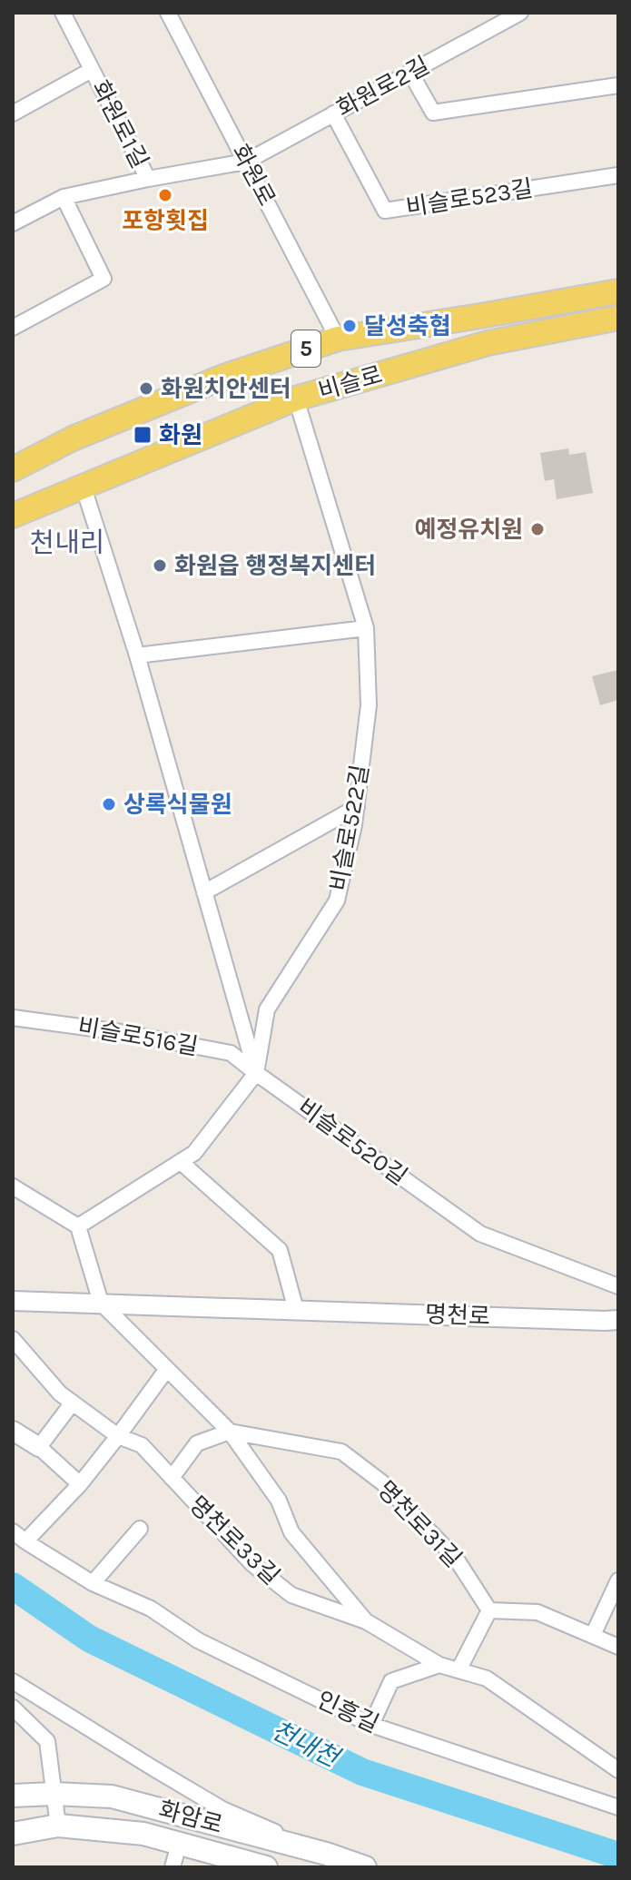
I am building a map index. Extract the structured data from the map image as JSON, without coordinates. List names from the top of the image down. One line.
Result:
{"streets":{"main road":["5","비슬로","화암로"],"street":["화원로2길","화원로1길","화원로","비슬로523길","비슬로522길","비슬로516길","비슬로520길","명천로","명천로31길","명천로33길","인흥길"]},"crossings":[["화원로2길","화원로1길"],["화원로2길","화원로"],["화원로2길","비슬로523길"],["화원로1길","화원로"],["화원로","비슬로"],["비슬로","비슬로522길"],["비슬로522길","비슬로516길"],["비슬로522길","비슬로520길"],["비슬로516길","비슬로520길"],["명천로31길","명천로33길"]],"districts":["천내리"],"water":["천내천"],"places":{"other":["포항횟집","달성축협","화원치안센터","예정유치원","화원읍 행정복지센터","상록식물원"],"transit":["화원"]}}
